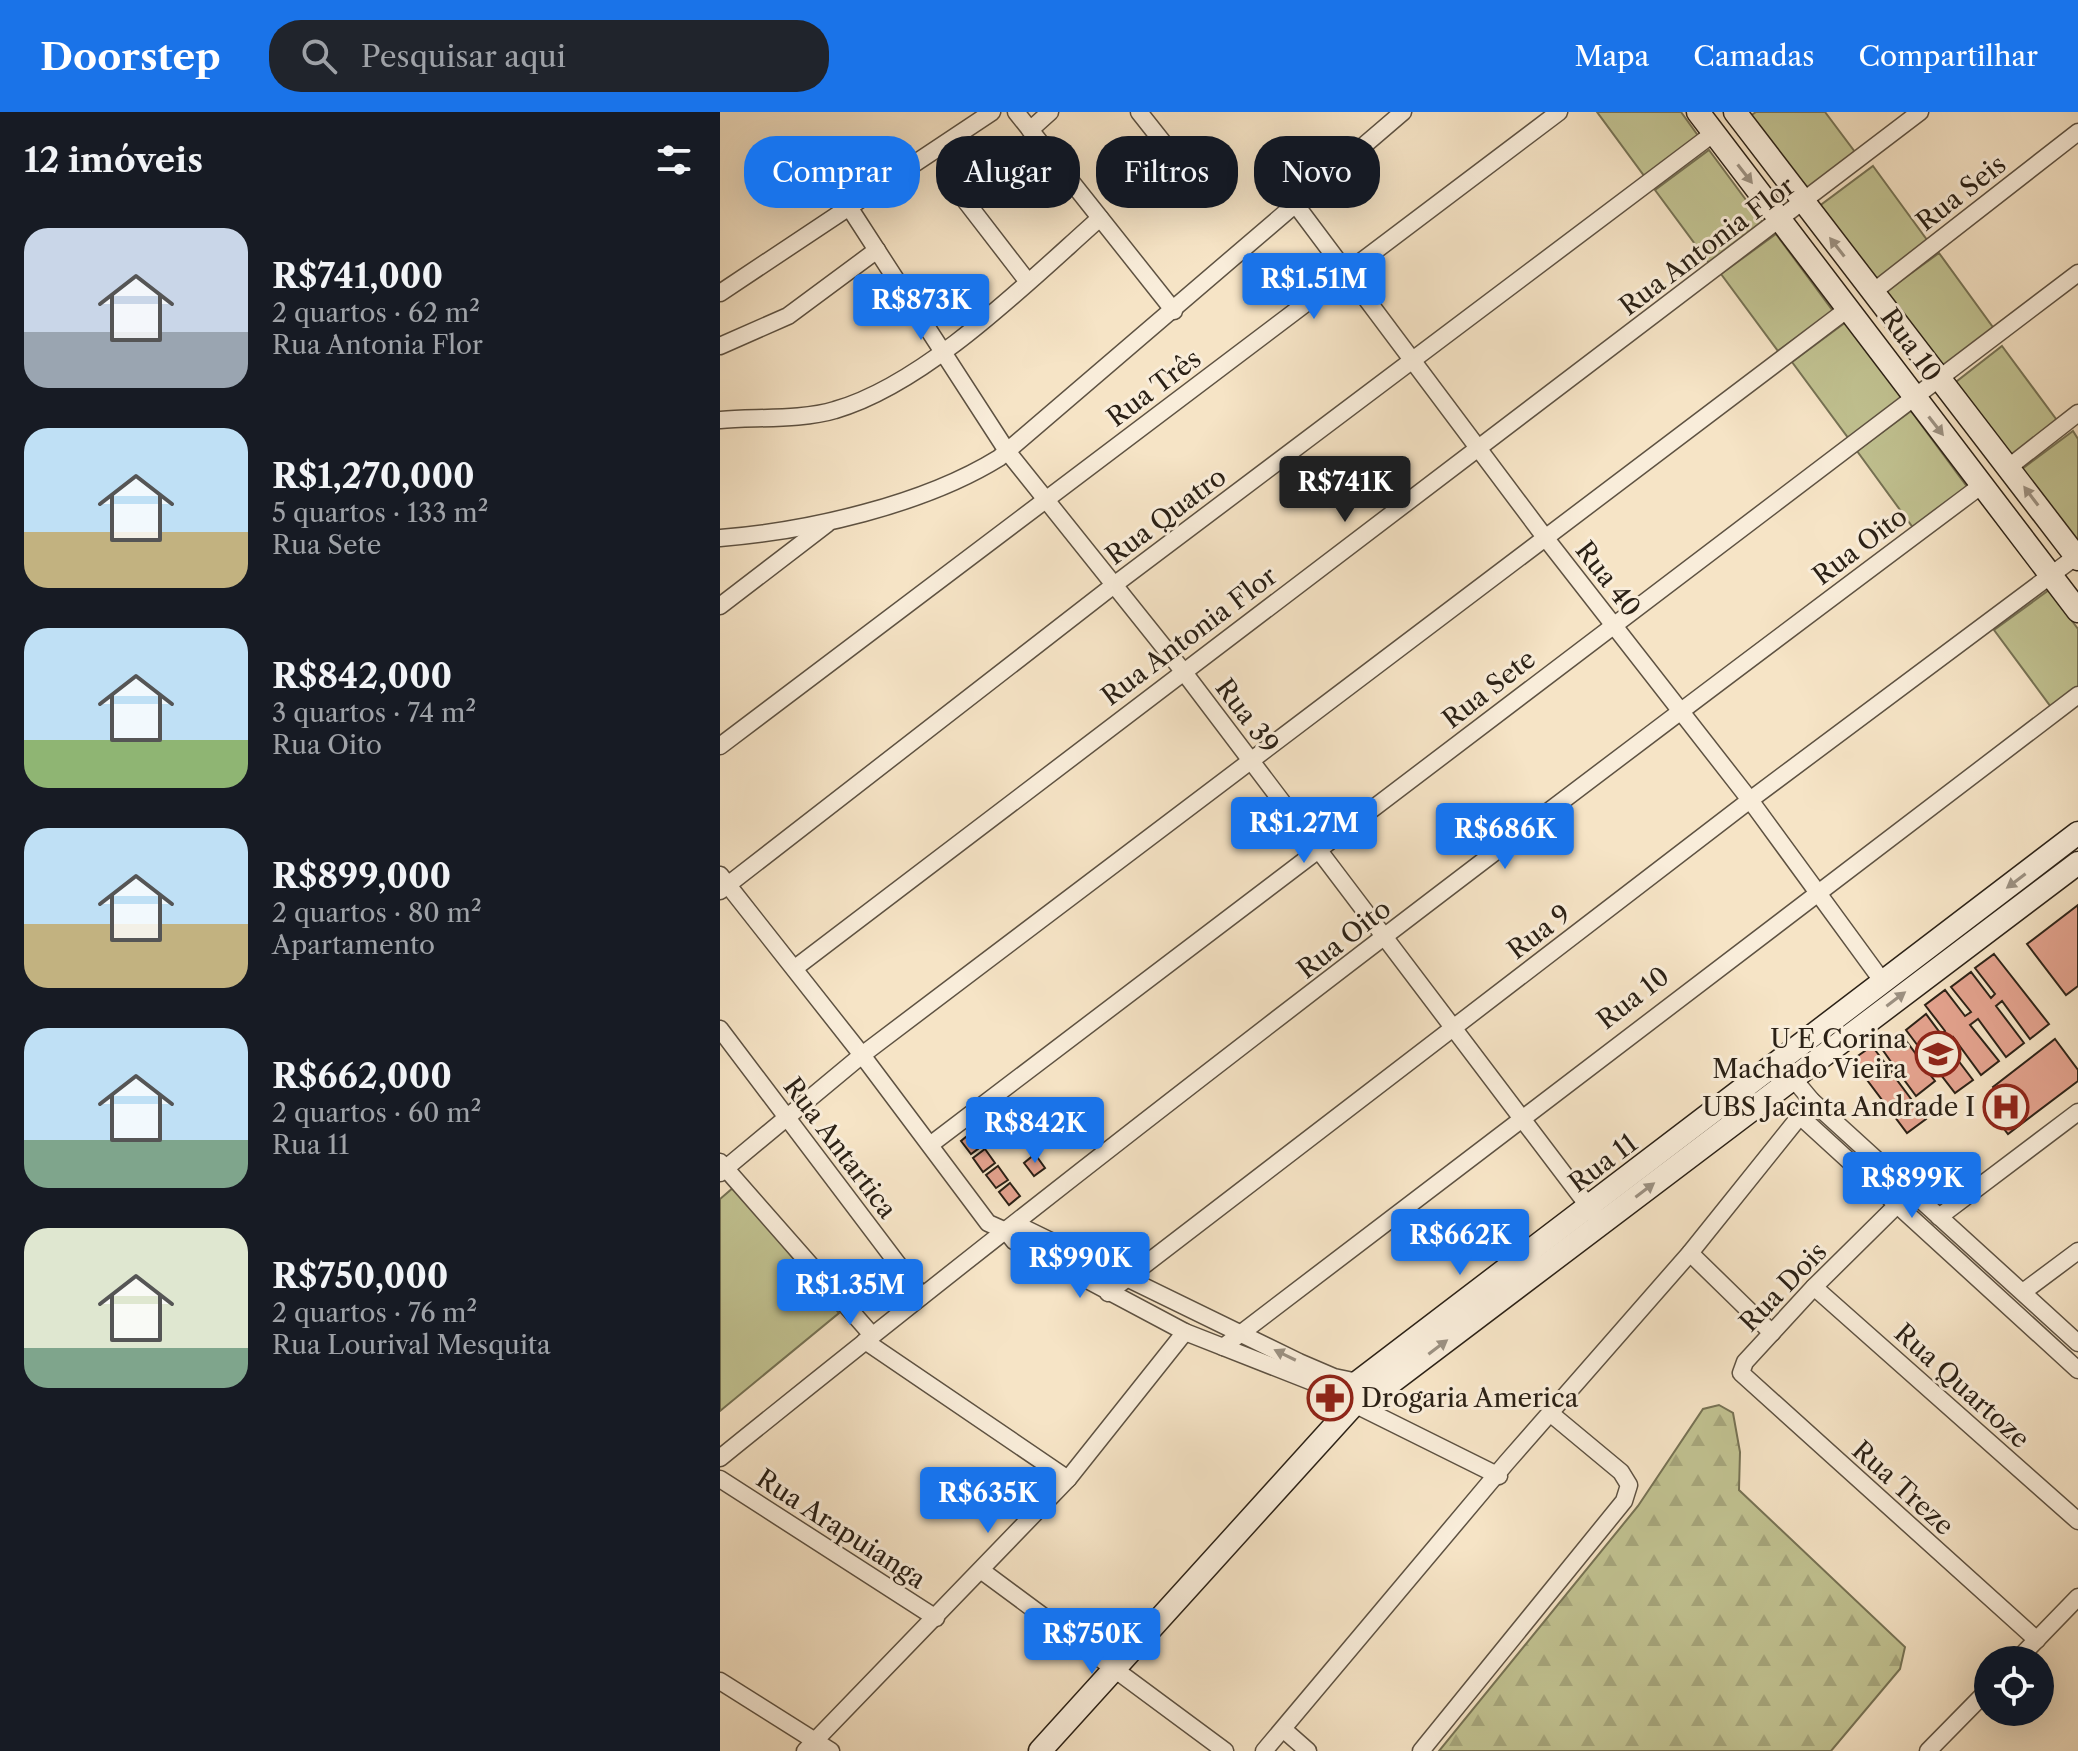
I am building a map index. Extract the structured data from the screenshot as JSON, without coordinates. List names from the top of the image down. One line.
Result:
{"streets":{"main road":["Rua 10","Rua 11"],"street":["Rua Seis","Rua Antonia Flor","Rua Três","Rua Quatro","Rua Oito","Rua 40","Rua Sete","Rua 39","Rua 9","Rua Antartica","Rua Dois","Rua Quartoze","Rua Treze","Rua Arapuianga"]},"crossings":[["Rua Seis","Rua 10"],["Rua Antonia Flor","Rua 10"],["Rua Antonia Flor","Rua 40"],["Rua Antonia Flor","Rua 39"],["Rua 10","Rua Quatro"],["Rua 10","Rua Oito"],["Rua 10","Rua 40"],["Rua 10","Rua Sete"],["Rua 10","Rua 39"],["Rua 10","Rua 9"],["Rua Três","Rua 40"],["Rua Três","Rua 39"],["Rua Quatro","Rua 40"],["Rua Quatro","Rua 39"],["Rua Oito","Rua 40"],["Rua Oito","Rua 39"],["Rua Oito","Rua Antartica"],["Rua 40","Rua Sete"],["Rua 40","Rua 9"],["Rua 40","Rua 11"],["Rua Sete","Rua 39"],["Rua 39","Rua 9"],["Rua 39","Rua 11"],["Rua Dois","Rua Quartoze"],["Rua Dois","Rua Treze"]],"places":{"school or university":["U E Corina Machado Vieira"],"hospital":["UBS Jacinta Andrade I"],"pharmacy":["Drogaria America"]},"page":{"header":"Doorstep","search":"Pesquisar aqui","nav":["Mapa","Camadas","Compartilhar"],"heading":"12 imóveis","chip":["Comprar","Alugar","Filtros","Novo"],"list":[{"name":"R$741,000","note":"2 quartos · 62 m² · Rua Antonia Flor"},{"name":"R$1,270,000","note":"5 quartos · 133 m² · Rua Sete"},{"name":"R$842,000","note":"3 quartos · 74 m² · Rua Oito"},{"name":"R$899,000","note":"2 quartos · 80 m² · Apartamento"},{"name":"R$662,000","note":"2 quartos · 60 m² · Rua 11"},{"name":"R$750,000","note":"2 quartos · 76 m² · Rua Lourival Mesquita"}],"price":["R$1.51M","R$873K","R$741K","R$1.27M","R$686K","R$842K","R$899K","R$662K","R$990K","R$1.35M","R$635K","R$750K"]}}
